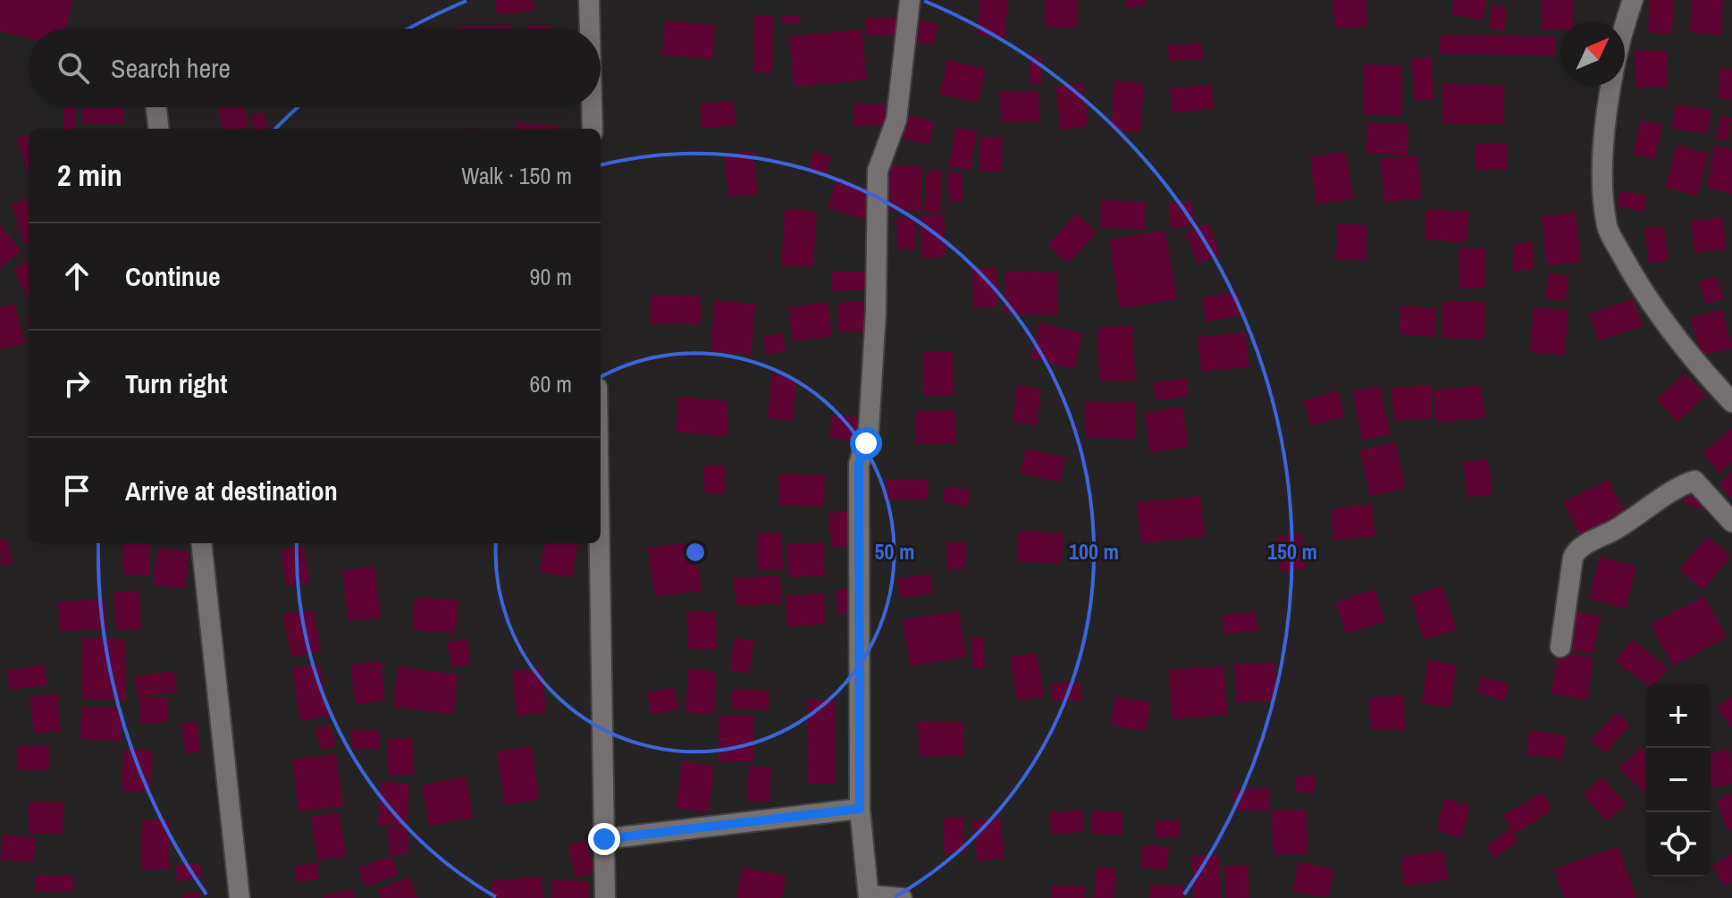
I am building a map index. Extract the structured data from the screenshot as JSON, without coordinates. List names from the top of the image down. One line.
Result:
{"north":"top right","page":{"search":"Search here","heading":["2 min","Walk · 150 m"],"list":[["Continue","90 m"],["Turn right","60 m"],"Arrive at destination"],"map_buttons":["+","−"]},"rings":["50 m","100 m","150 m"]}
